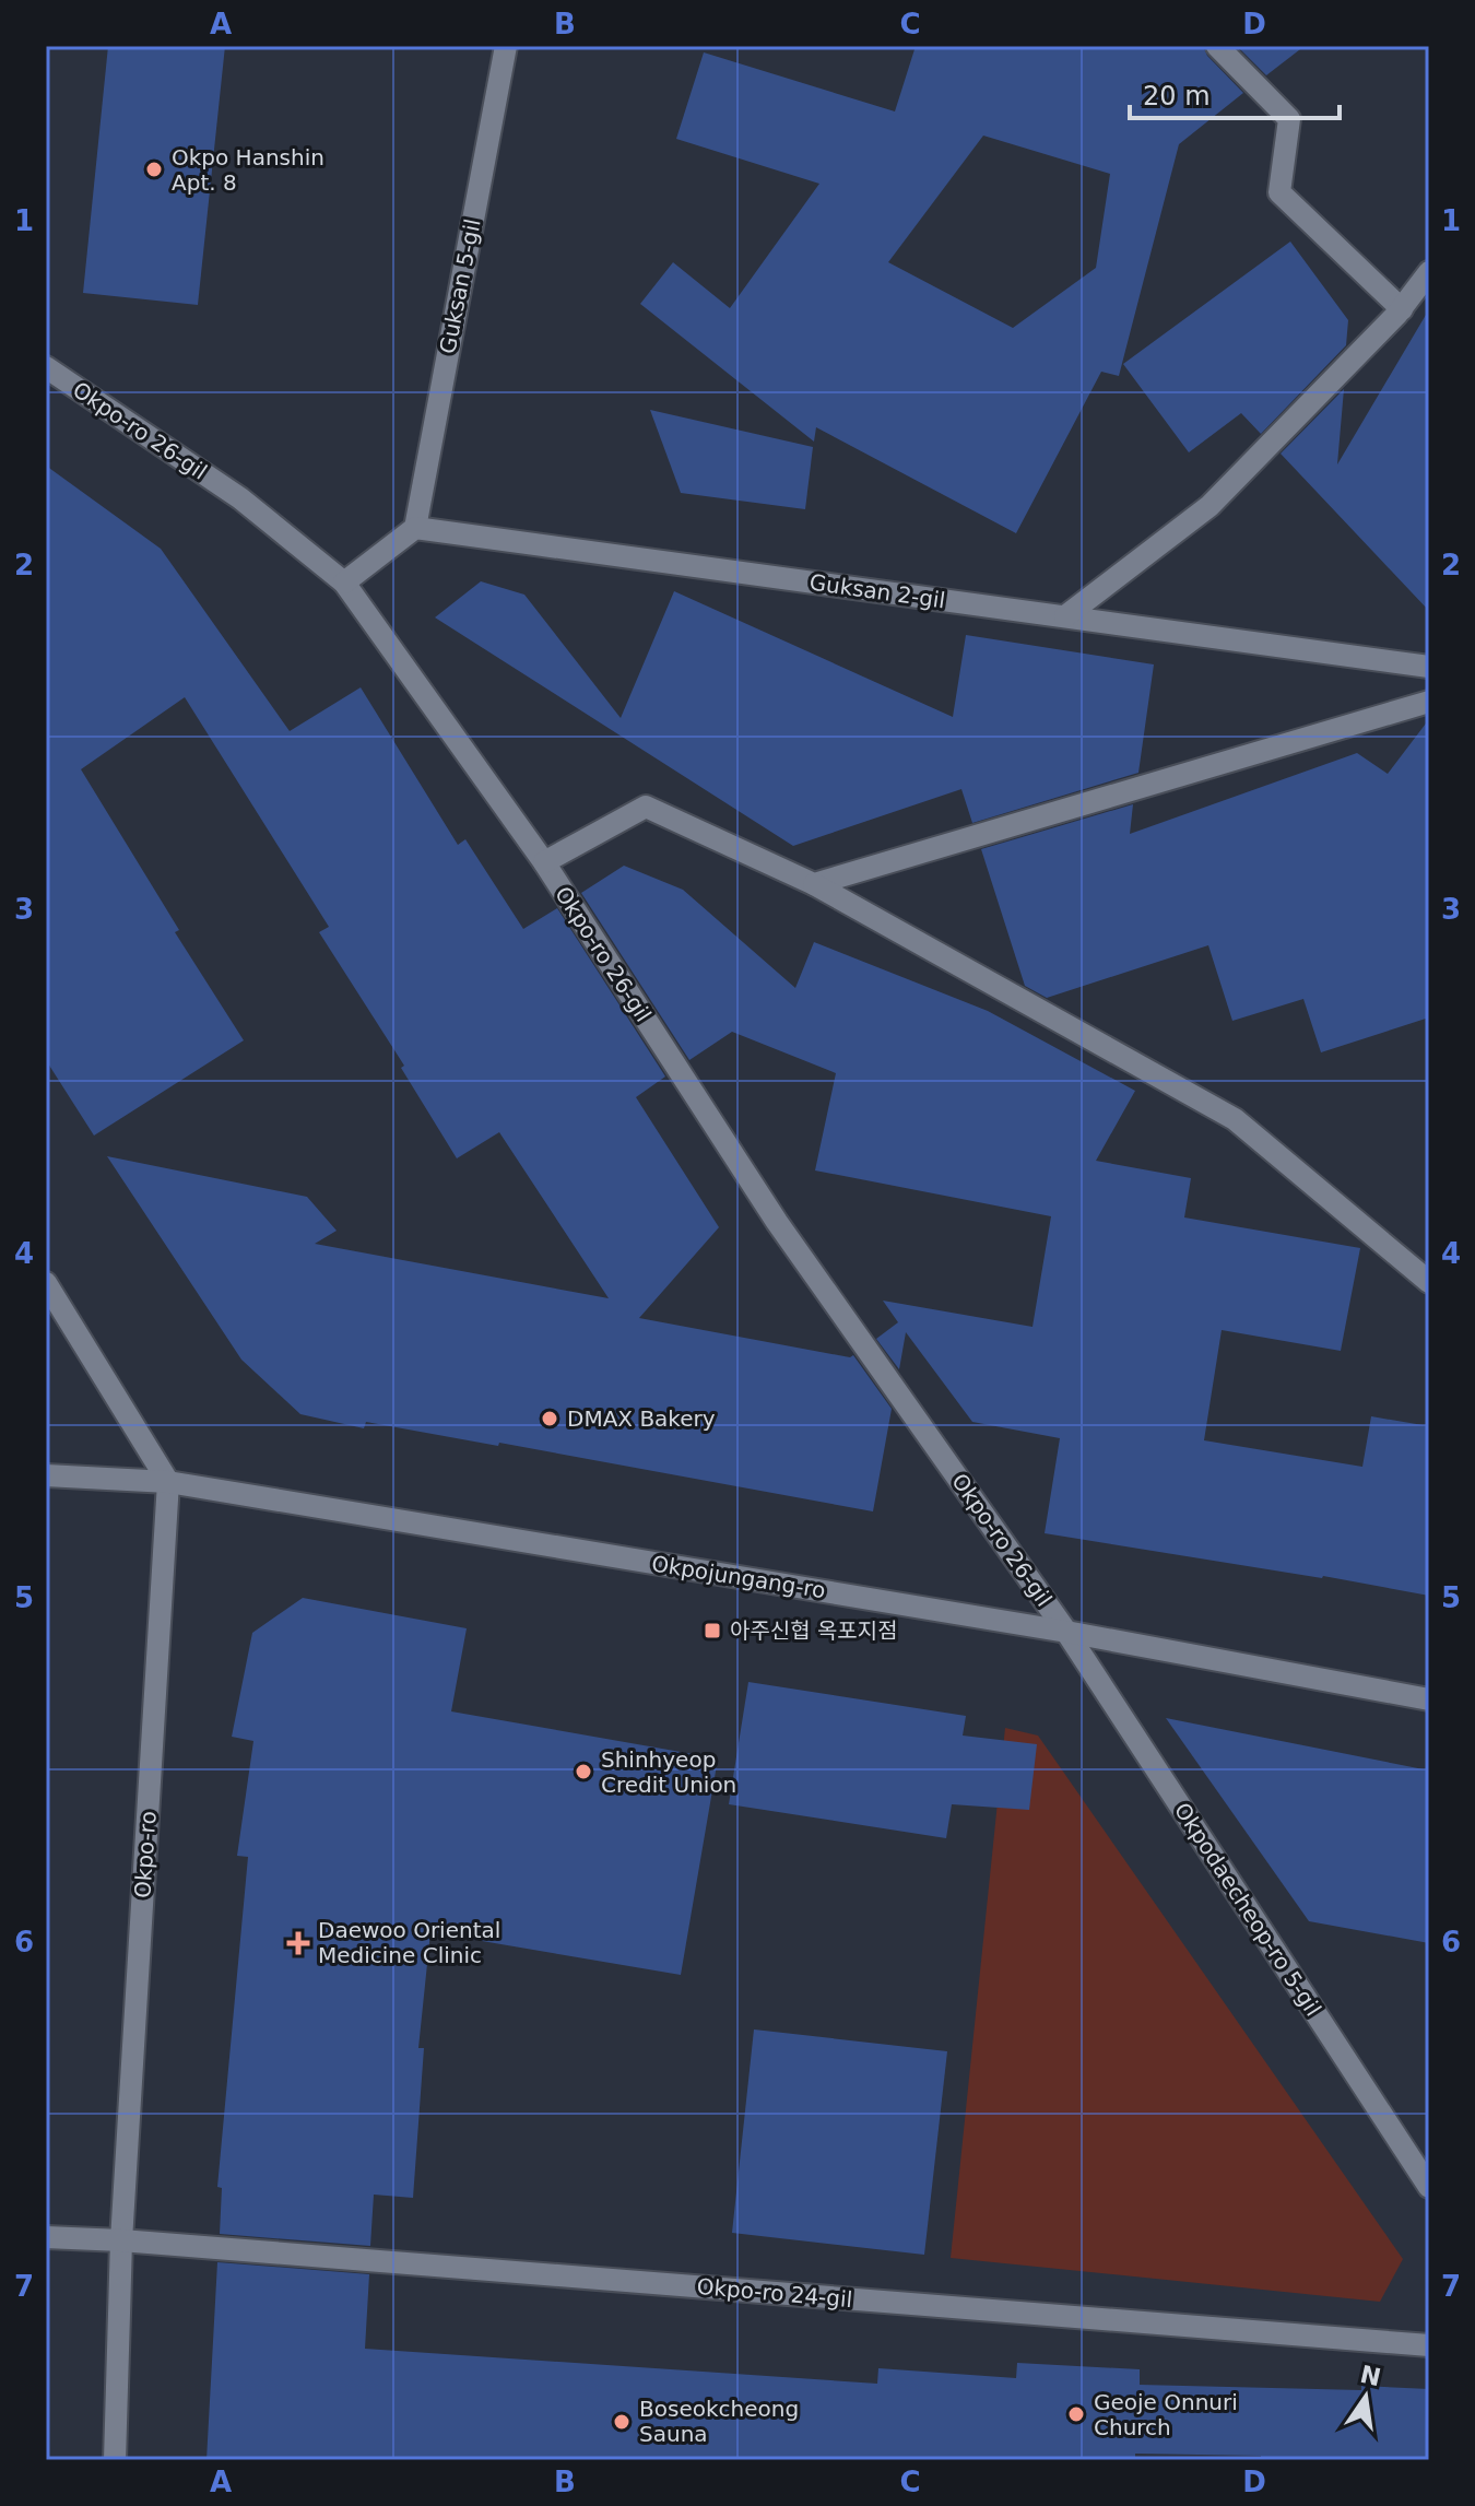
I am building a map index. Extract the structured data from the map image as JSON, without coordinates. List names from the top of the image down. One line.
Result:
{"streets":{"street":["Guksan 5-gil","Okpo-ro 26-gil","Guksan 2-gil","Okpojungang-ro","Okpo-ro","Okpodaecheop-ro 5-gil","Okpo-ro 24-gil"]},"crossings":[["Guksan 5-gil","Guksan 2-gil"],["Okpo-ro 26-gil","Okpojungang-ro"],["Okpo-ro 26-gil","Okpodaecheop-ro 5-gil"],["Okpojungang-ro","Okpo-ro"],["Okpojungang-ro","Okpodaecheop-ro 5-gil"],["Okpo-ro","Okpo-ro 24-gil"]],"places":{"other":["Okpo Hanshin Apt. 8","DMAX Bakery","Shinhyeop Credit Union","Geoje Onnuri Church","Boseokcheong Sauna"],"transit":["아주신협 옥포지점"],"health":["Daewoo Oriental Medicine Clinic"]},"scale_bar":"20 m","north":"top","grid":{"columns":["A","B","C","D"],"rows":["1","2","3","4","5","6","7"]}}
